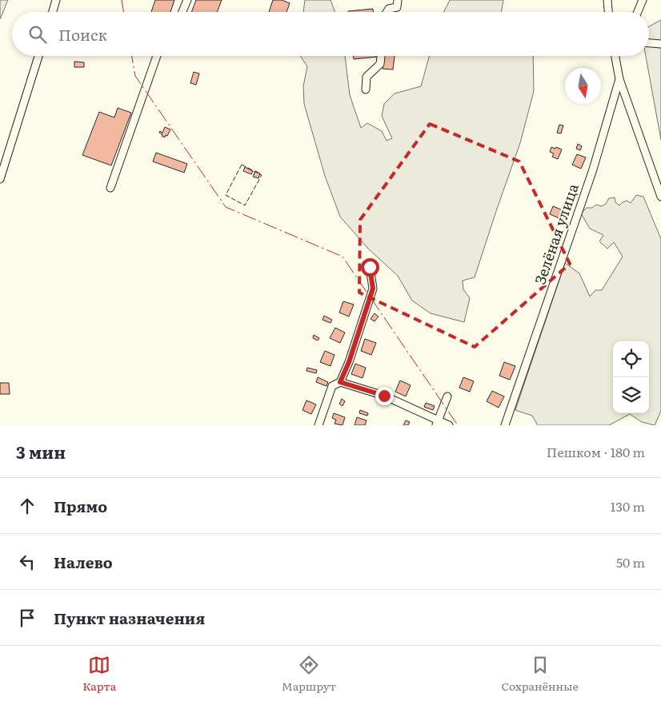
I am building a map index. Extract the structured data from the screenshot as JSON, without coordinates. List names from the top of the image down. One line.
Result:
{"streets":{"street":["Зелёная улица"]},"north":"bottom","page":{"search":"Поиск","heading":["3 мин","Пешком · 180 m"],"list":[["Прямо","130 m"],["Налево","50 m"],"Пункт назначения"],"nav":["Карта","Маршрут","Сохранённые"]}}
